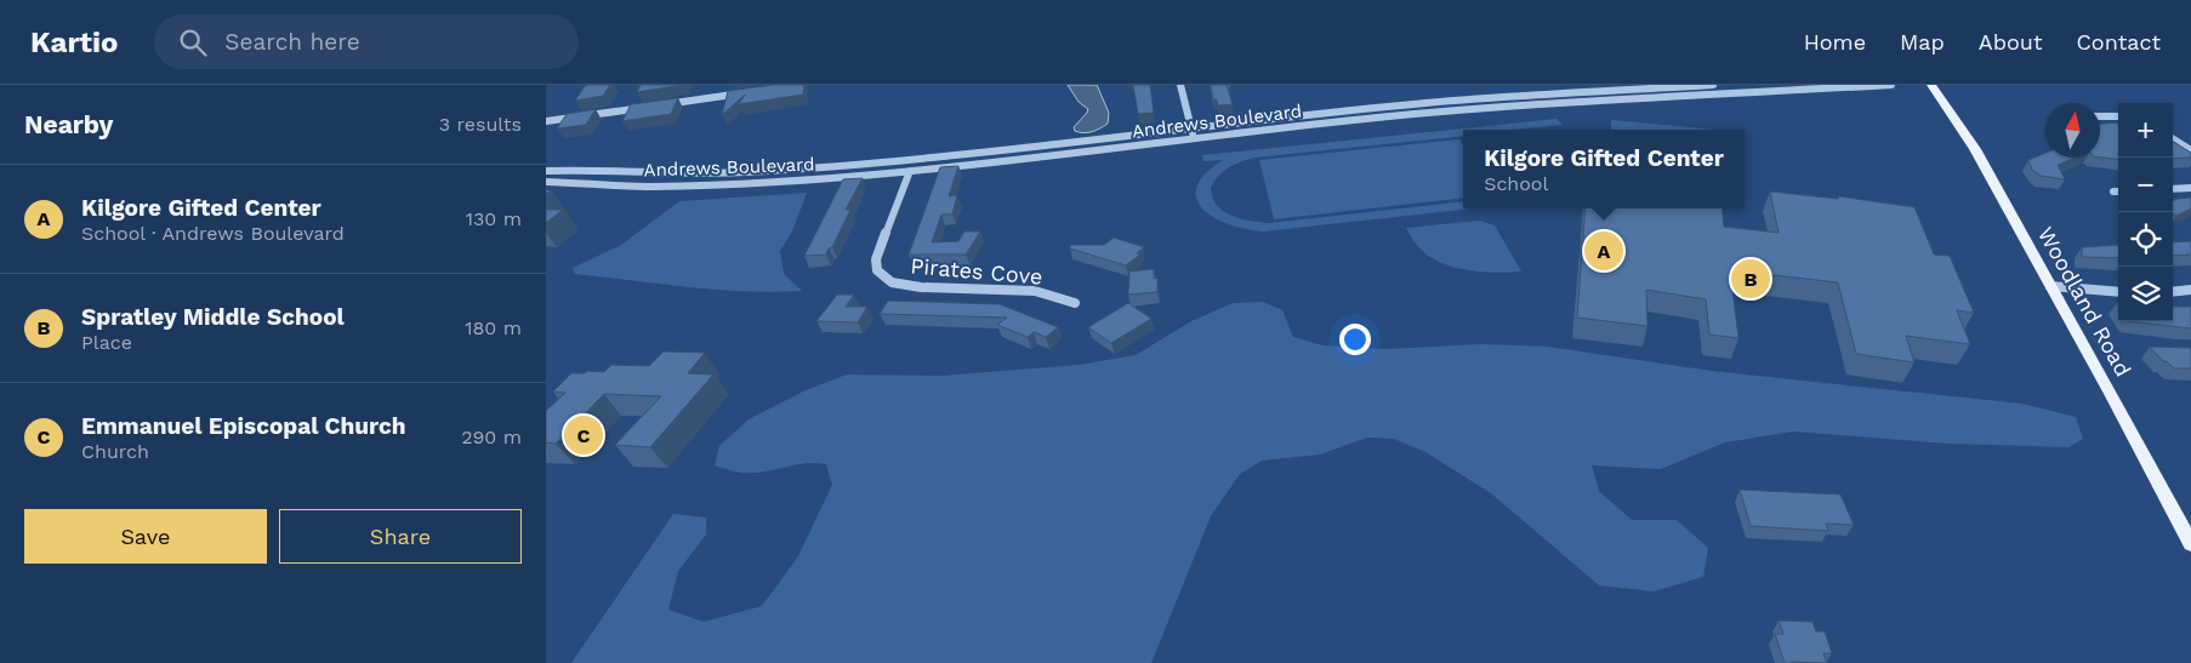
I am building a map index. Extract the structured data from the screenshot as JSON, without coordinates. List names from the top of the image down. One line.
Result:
{"streets":{"main road":["Woodland Road"],"street":["Andrews Boulevard","Pirates Cove"]},"crossings":[["Andrews Boulevard","Pirates Cove"]],"north":"top","page":{"header":"Kartio","search":"Search here","nav":["Home","Map","About","Contact"],"heading":["Nearby","3 results"],"map_buttons":["+","−"],"popup":["Kilgore Gifted Center","School"],"list":[{"mark":"A","name":"Kilgore Gifted Center","note":"School · Andrews Boulevard","value":"130 m"},{"mark":"B","name":"Spratley Middle School","note":"Place","value":"180 m"},{"mark":"C","name":"Emmanuel Episcopal Church","note":"Church","value":"290 m"}],"pins":["A","B","C"],"buttons":["Save","Share"]}}
